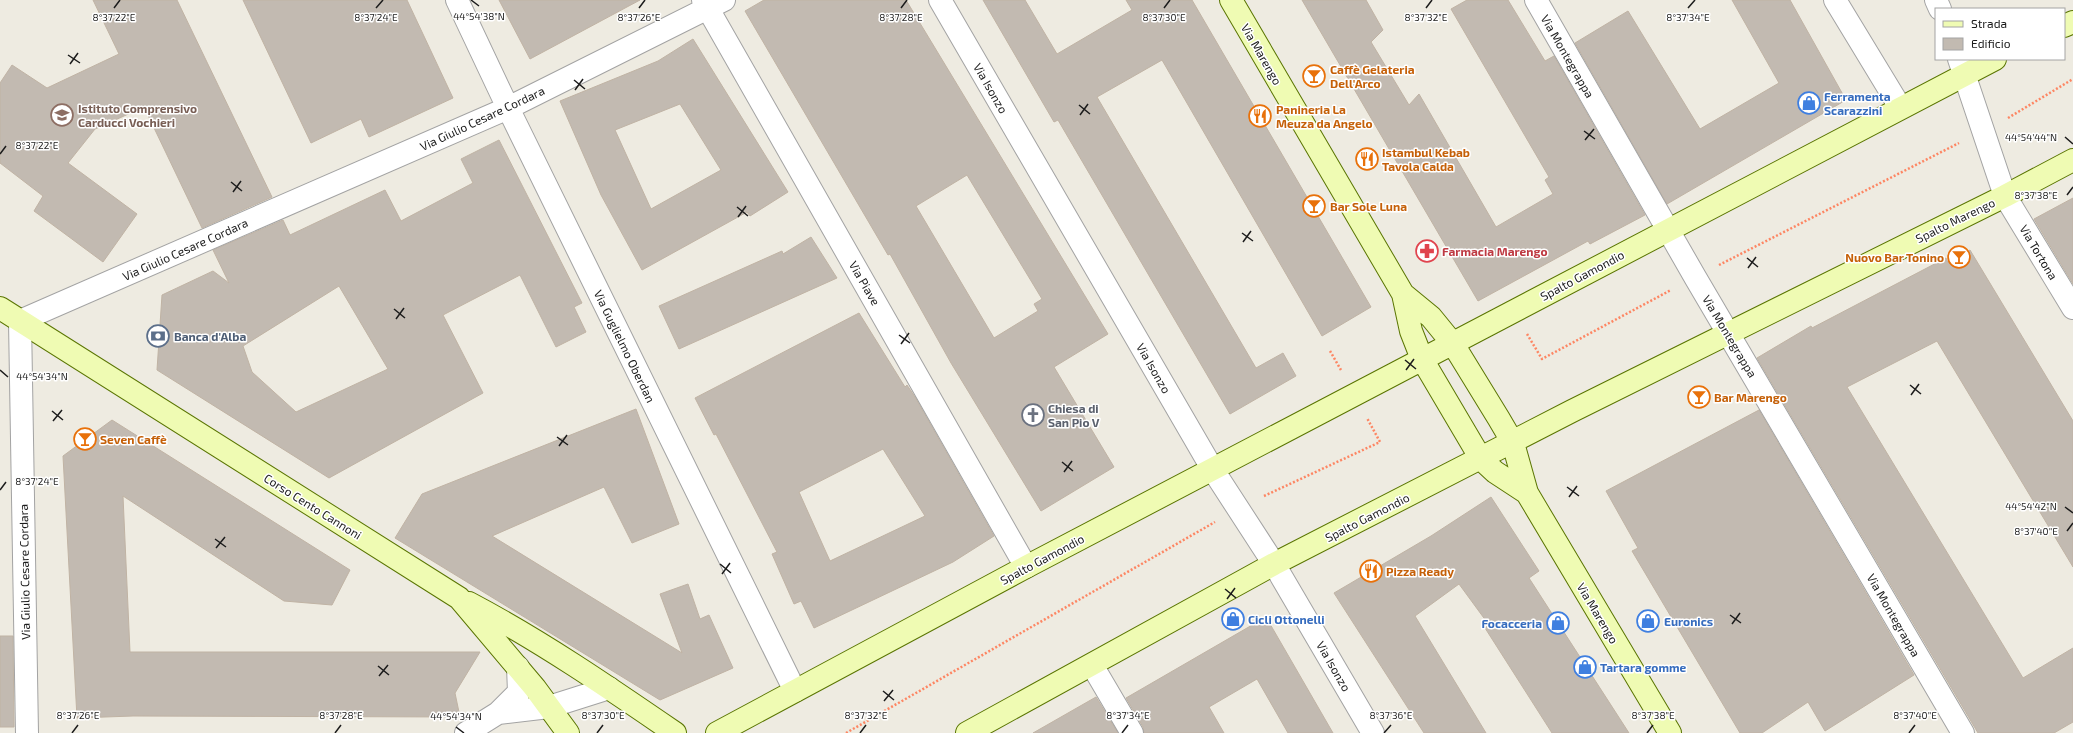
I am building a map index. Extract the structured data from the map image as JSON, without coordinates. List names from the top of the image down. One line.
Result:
{"streets":{"street":["Via Marengo","Via Montegrappa","Via Isonzo","Via Giulio Cesare Cordara","Spalto Marengo","Via Tortona","Spalto Gamondio","Via Piave","Via Guglielmo Oberdan","Corso Cento Cannoni"]},"crossings":[["Via Montegrappa","Spalto Marengo"],["Via Montegrappa","Spalto Gamondio"],["Via Isonzo","Spalto Gamondio"],["Via Giulio Cesare Cordara","Via Piave"],["Via Giulio Cesare Cordara","Via Guglielmo Oberdan"],["Via Giulio Cesare Cordara","Corso Cento Cannoni"],["Spalto Marengo","Via Tortona"],["Spalto Marengo","Spalto Gamondio"],["Spalto Gamondio","Via Piave"],["Spalto Gamondio","Via Guglielmo Oberdan"]],"places":{"bar":["Caffè Gelateria Dell'Arco","Bar Sole Luna","Nuovo Bar Tonino","Bar Marengo","Seven Caffè"],"shop":["Ferramenta Scarazzini","Cicli Ottonelli","Euronics","Focacceria","Tartara gomme"],"school or university":["Istituto Comprensivo Carducci Vochieri"],"restaurant":["Panineria La Meuza da Angelo","Istambul Kebab Tavola Calda","Pizza Ready"],"pharmacy":["Farmacia Marengo"],"bank":["Banca d'Alba"],"church":["Chiesa di San Pio V"]},"legend":["Strada","Edificio"],"coordinates":["44°54'38\"N","8°37'22\"E","8°37'24\"E","8°37'28\"E","8°37'32\"E","8°37'34\"E","8°37'26\"E","8°37'30\"E","44°54'44\"N","8°37'38\"E","44°54'34\"N","44°54'42\"N","8°37'40\"E","8°37'36\"E"]}
